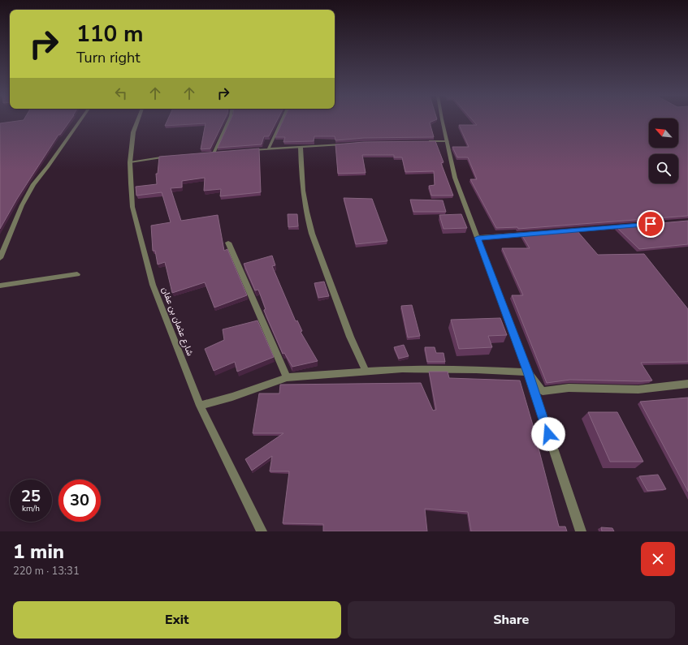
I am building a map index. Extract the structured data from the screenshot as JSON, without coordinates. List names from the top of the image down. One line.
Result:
{"streets":{"street":["شارع عثمان بن عفان"]},"north":"top left","page":{"turn":["110 m","Turn right"],"speed":"25 km/h","limit":"30","heading":["1 min","220 m · 13:31"],"buttons":["Exit","Share"]}}
